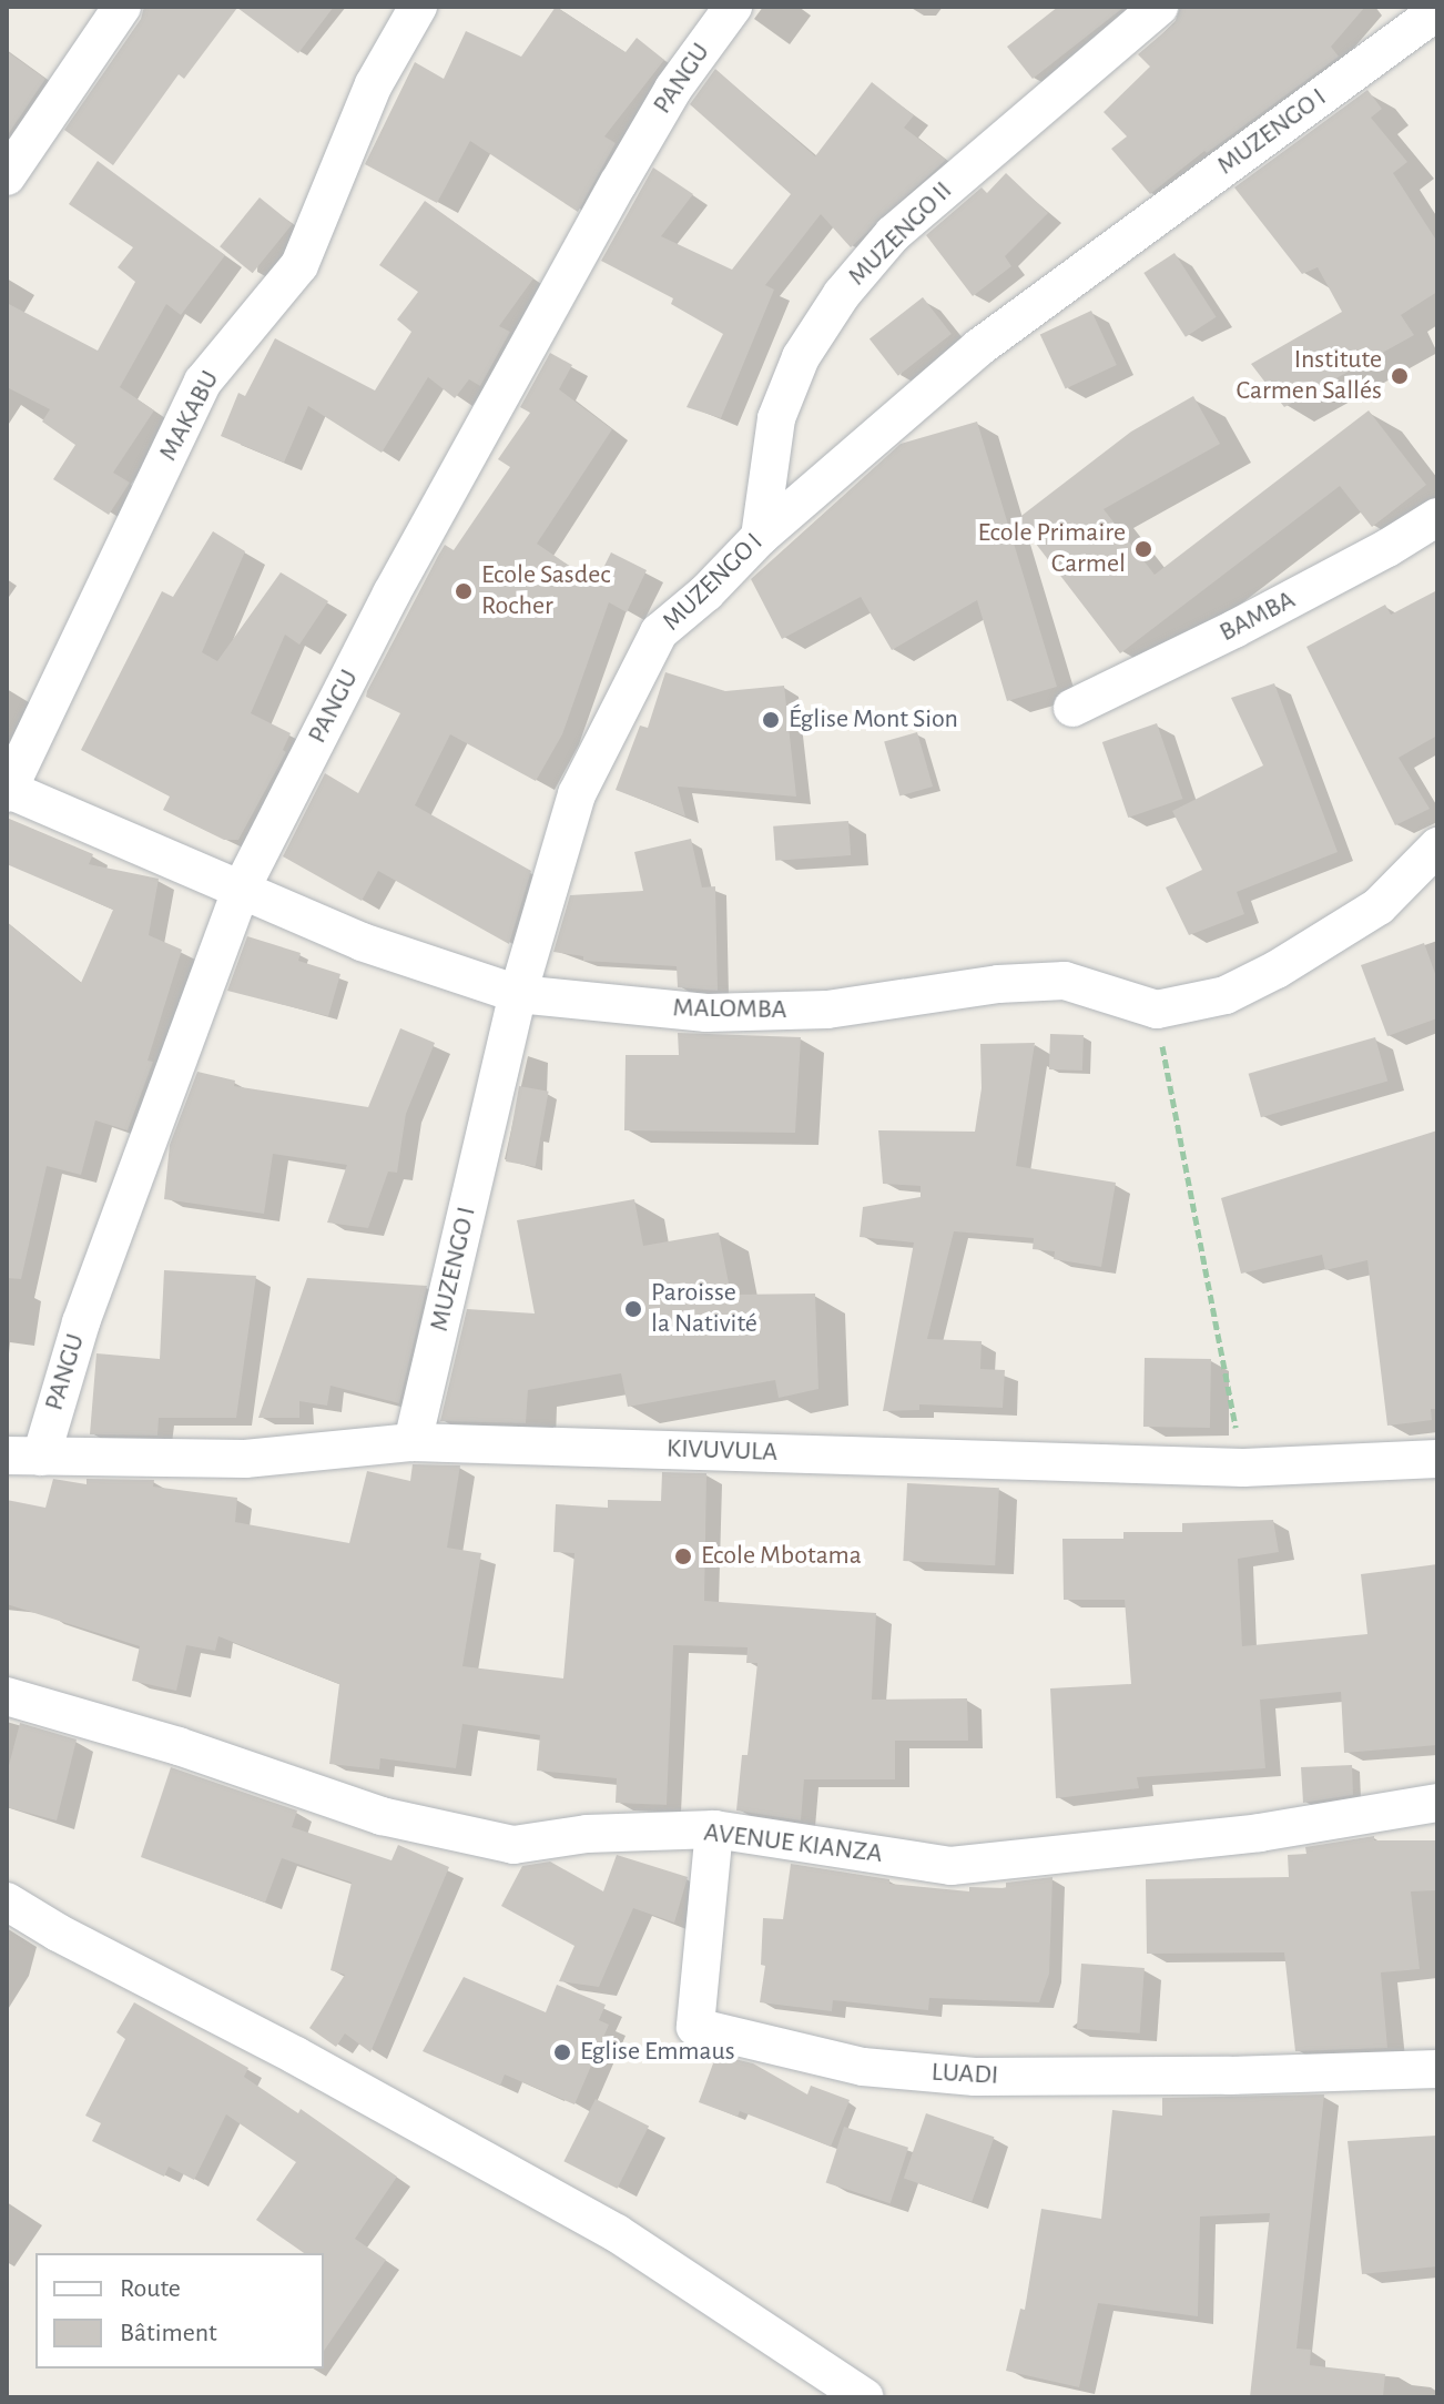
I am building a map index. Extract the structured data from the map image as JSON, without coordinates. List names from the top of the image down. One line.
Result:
{"streets":{"street":["PANGU","MUZENGO I","MUZENGO II","MAKABU","BAMBA","MALOMBA","KIVUVULA","AVENUE KIANZA","LUADI"]},"crossings":[["PANGU","MALOMBA"],["PANGU","KIVUVULA"],["MUZENGO I","MUZENGO II"],["MUZENGO I","MALOMBA"],["MUZENGO I","KIVUVULA"],["MAKABU","MALOMBA"],["AVENUE KIANZA","LUADI"]],"places":["Institute Carmen Sallés","Ecole Primaire Carmel","Ecole Sasdec Rocher","Église Mont Sion","Paroisse la Nativité","Ecole Mbotama","Eglise Emmaus"],"legend":["Route","Bâtiment"]}
